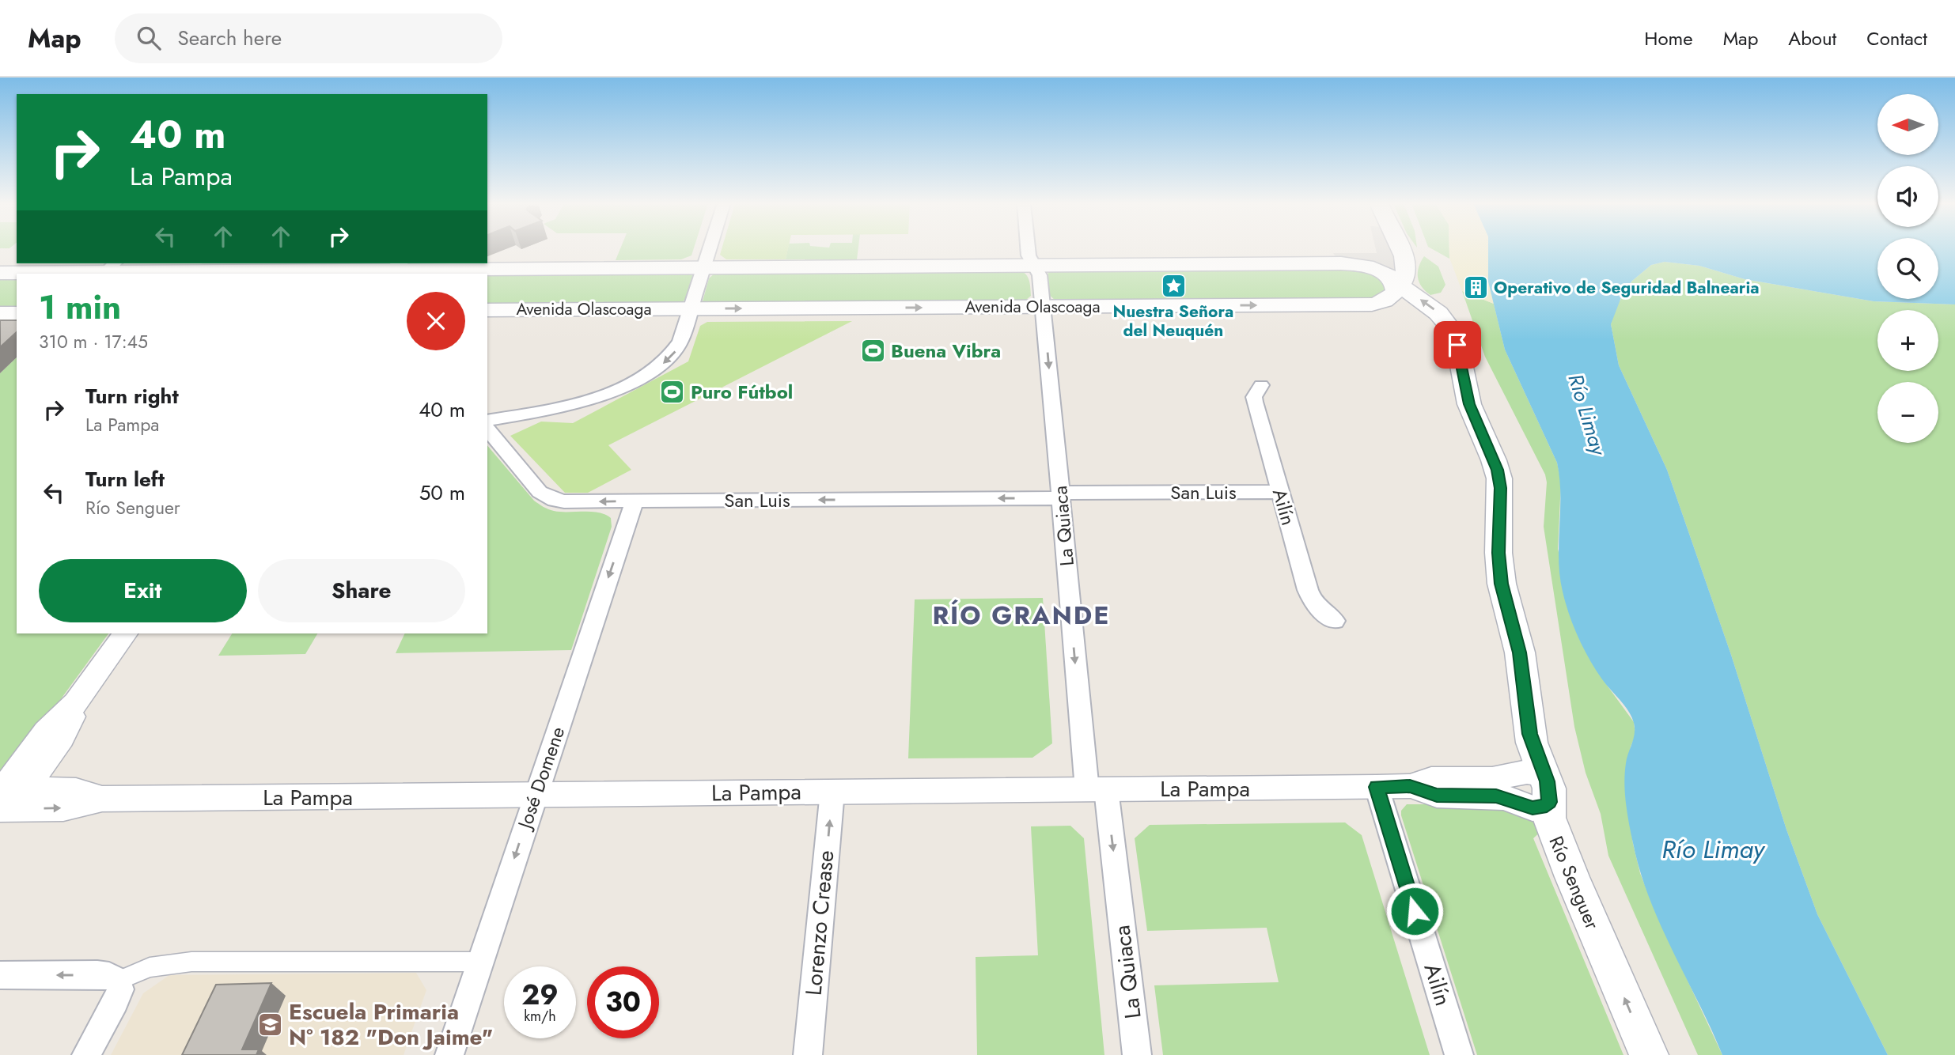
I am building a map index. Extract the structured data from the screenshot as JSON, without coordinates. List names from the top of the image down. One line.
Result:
{"streets":{"main road":["Avenida Olascoaga","Río Senguer"],"street":["San Luis","Ailín","La Quiaca","José Domene","La Pampa","Lorenzo Crease"]},"crossings":[["Avenida Olascoaga","La Quiaca"],["Avenida Olascoaga","Río Senguer"],["San Luis","Ailín"],["San Luis","La Quiaca"],["San Luis","José Domene"],["Ailín","La Pampa"],["La Quiaca","La Pampa"],["José Domene","La Pampa"],["La Pampa","Río Senguer"],["La Pampa","Lorenzo Crease"]],"one_way":["San Luis","La Quiaca","José Domene","Río Senguer","Lorenzo Crease"],"districts":["RÍO GRANDE"],"water":["Río Limay"],"places":{"place":["Nuestra Señora del Neuquén"],"building":["Operativo de Seguridad Balnearia"],"sports":["Buena Vibra","Puro Fútbol"],"school or university":["Escuela Primaria N° 182 \"Don Jaime\""]},"north":"left","page":{"header":"Map","search":"Search here","nav":["Home","Map","About","Contact"],"map_buttons":["+","−"],"turn":["40 m","La Pampa"],"heading":["1 min","310 m · 17:45"],"list":[{"name":"Turn right","note":"La Pampa","value":"40 m"},{"name":"Turn left","note":"Río Senguer","value":"50 m"}],"buttons":["Exit","Share"],"speed":"29 km/h","limit":"30"}}
